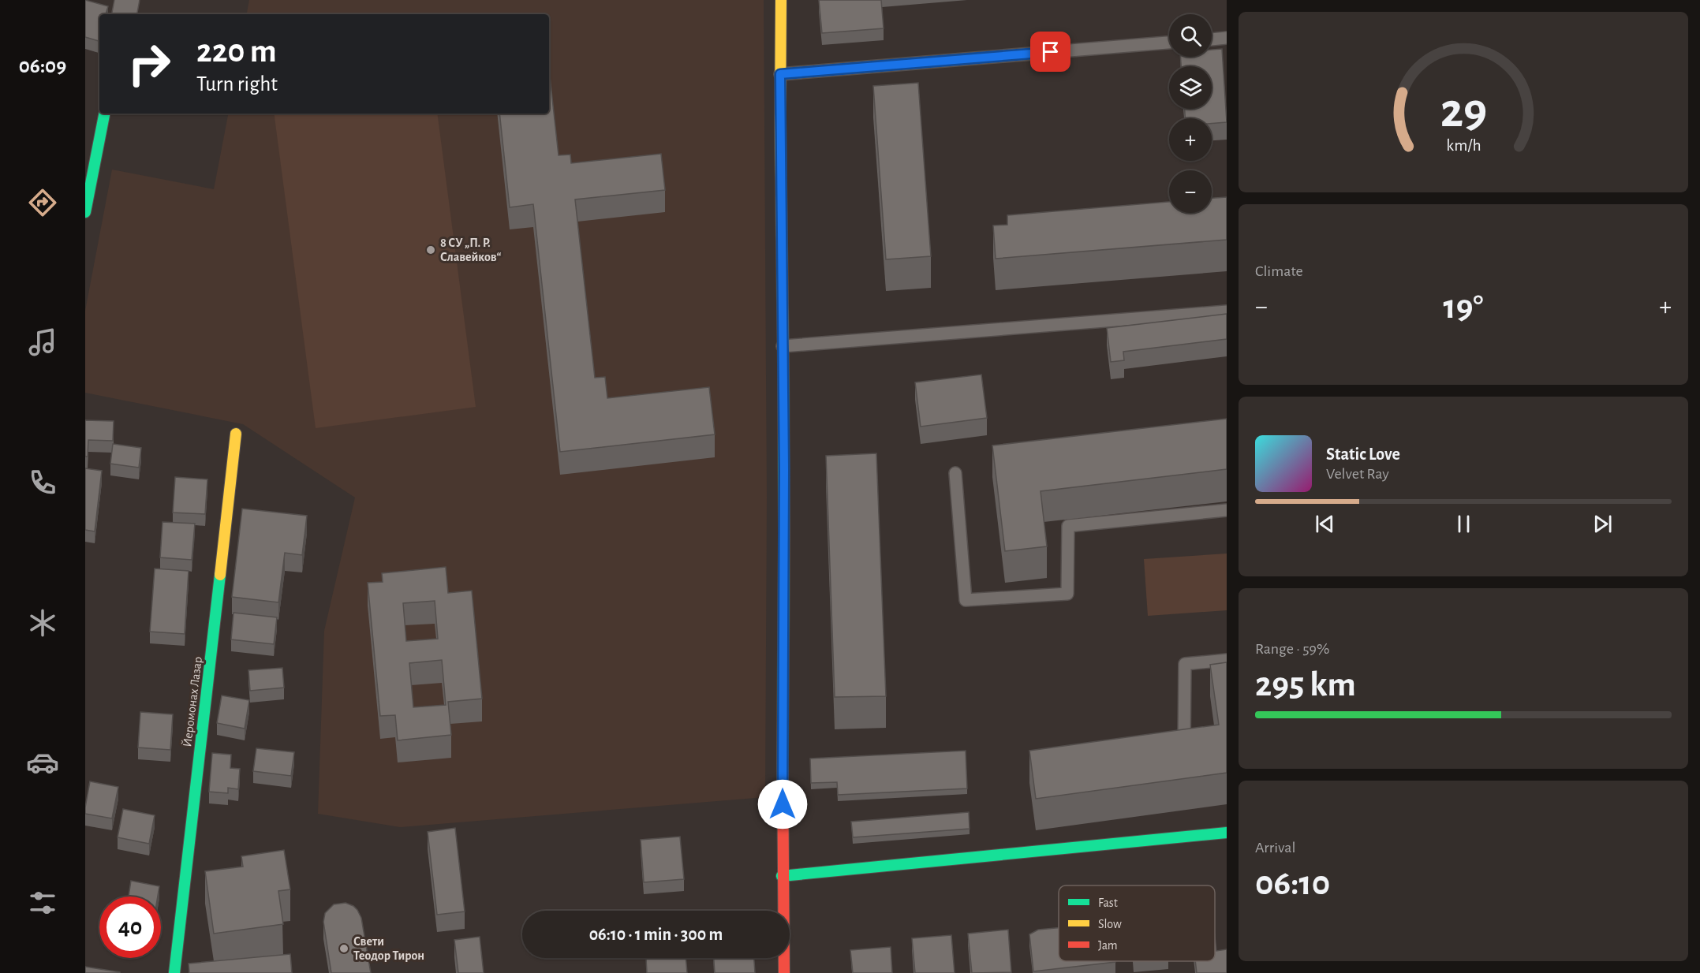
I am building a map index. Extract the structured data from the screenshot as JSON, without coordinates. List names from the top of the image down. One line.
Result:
{"streets":{"street":["Йеромонах Лазар"]},"places":["8 СУ „П. Р. Славейков“","Свети Теодор Тирон"],"legend":["Fast","Slow","Jam"],"page":{"tabs":"06:09","map_buttons":["+","−"],"turn":["220 m","Turn right"],"tile":["Climate",["Range · 59%","295 km"],["Arrival","06:10"]],"heat":["−","19°","+"],"song":["Static Love","Velvet Ray"],"limit":"40","trip":"06:10 · 1 min · 300 m","gauge":["29","km/h"]}}
